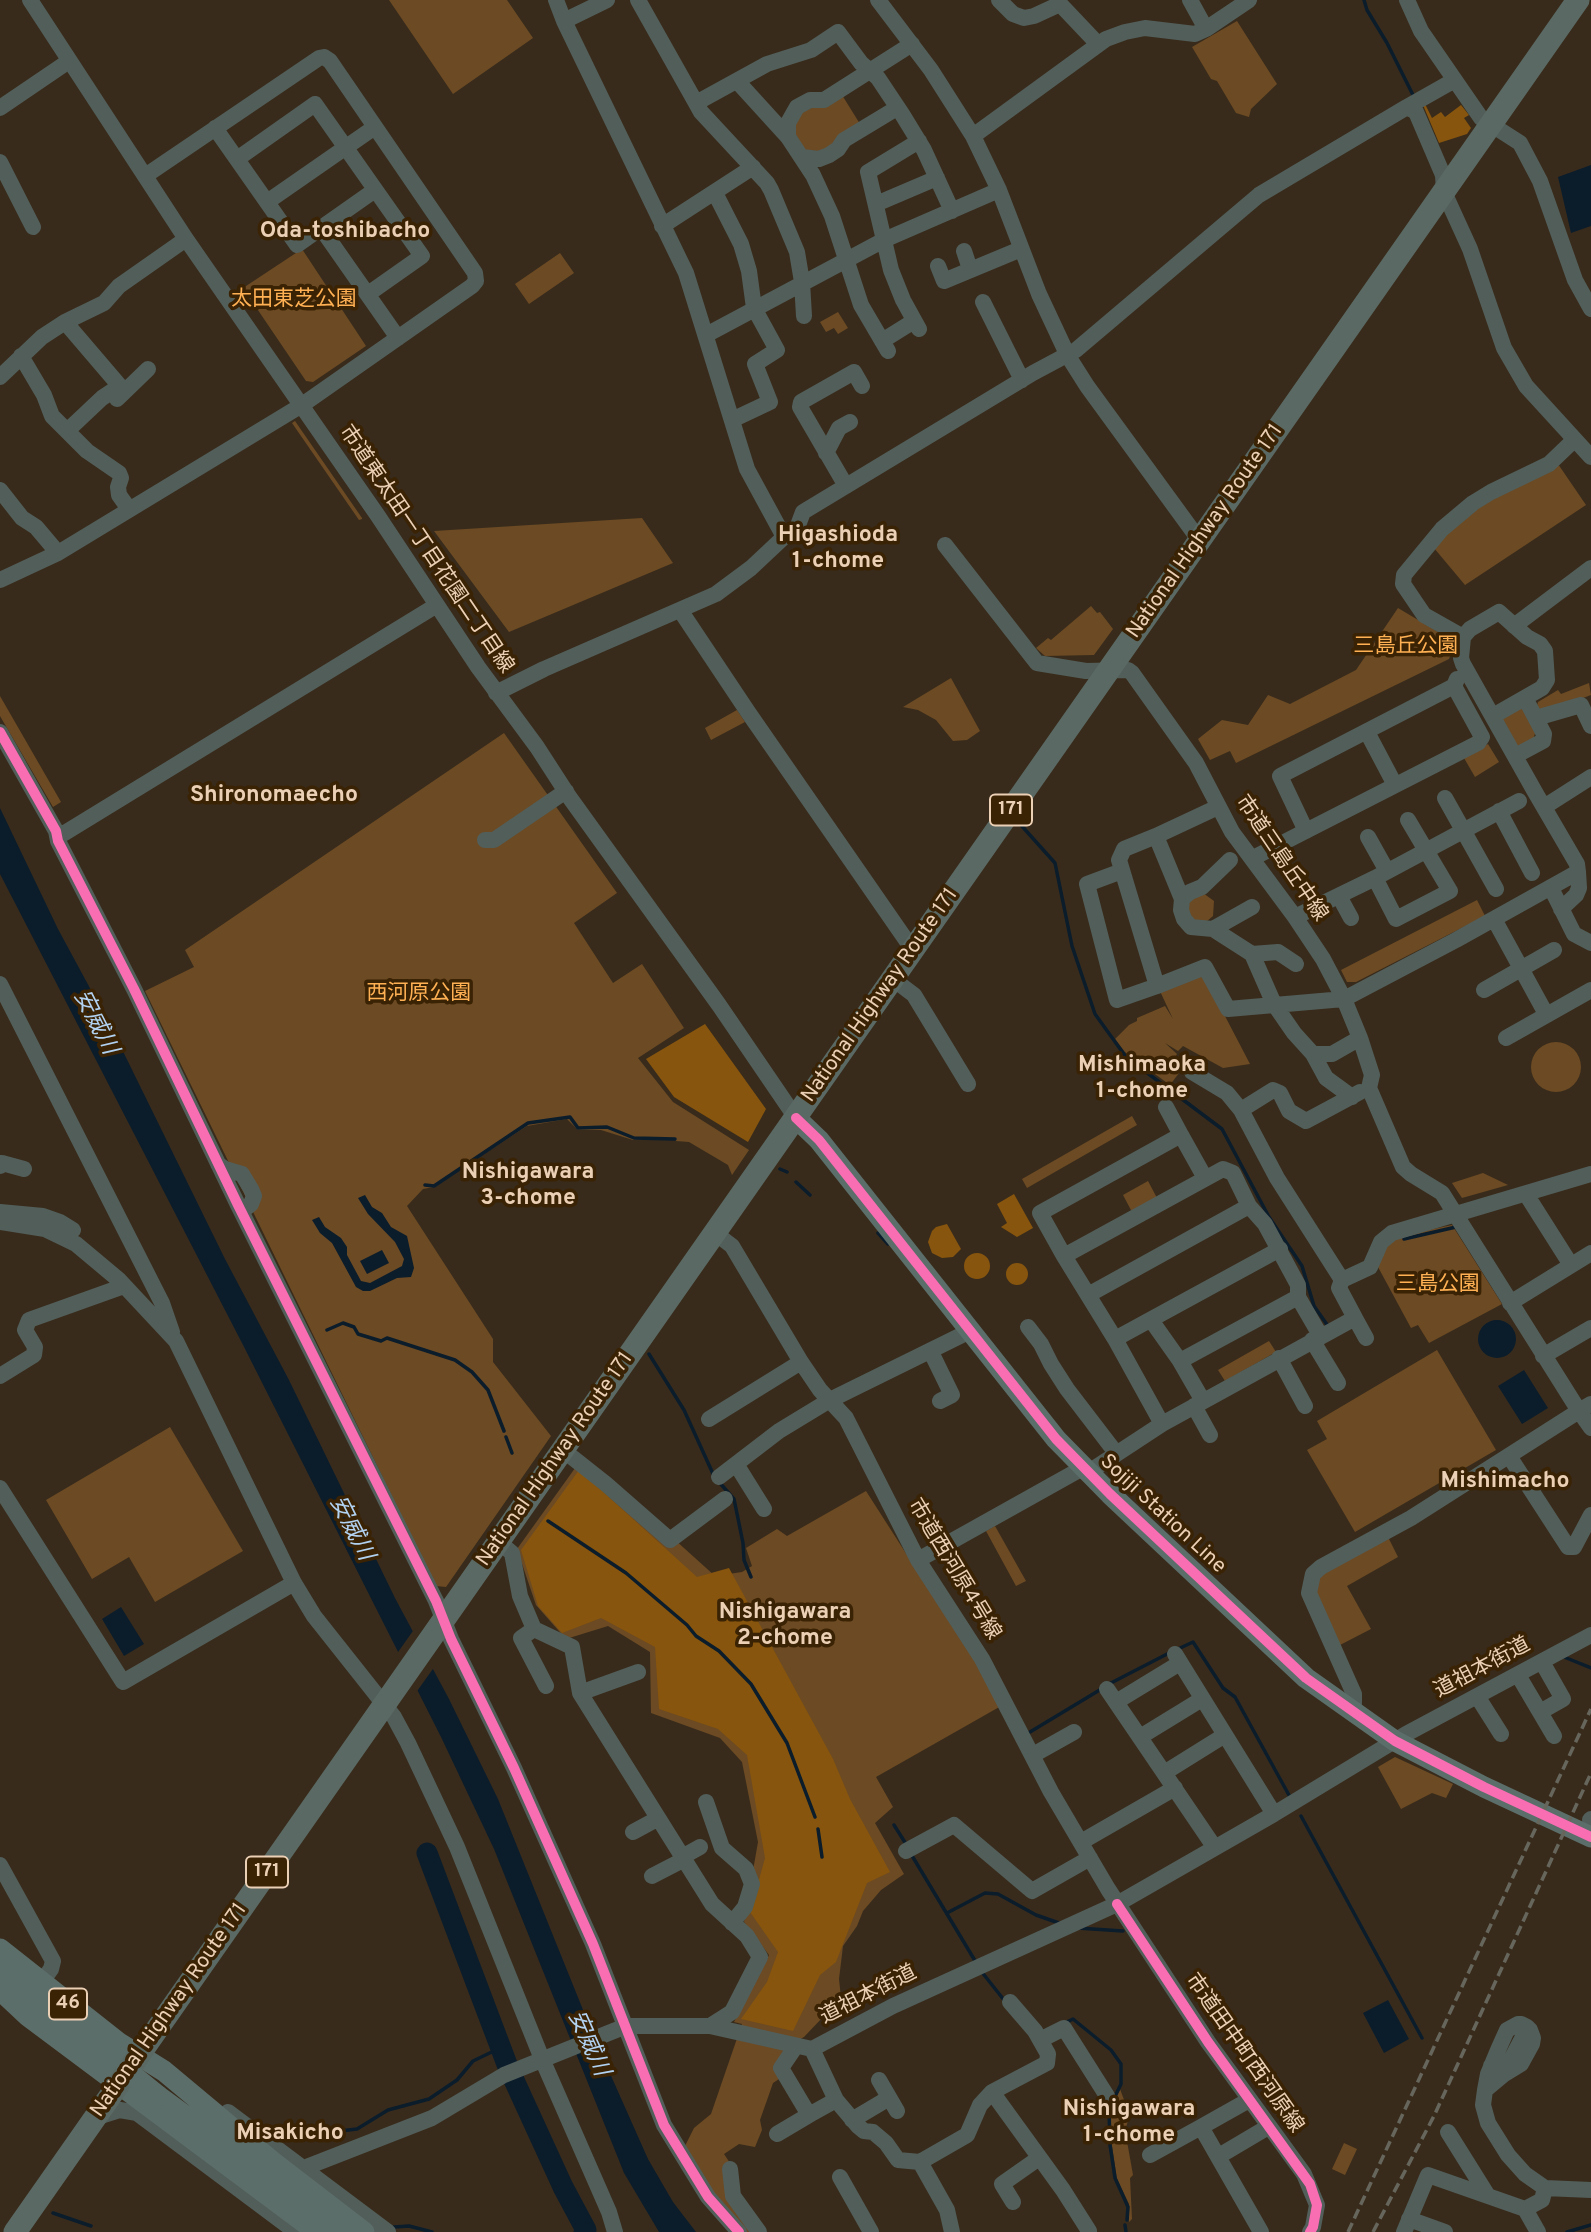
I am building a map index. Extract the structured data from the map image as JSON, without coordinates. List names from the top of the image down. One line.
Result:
{"streets":{"highway":["National Highway Route 171","171"],"main road":["Sojiji Station Line","46"],"street":["市道東太田一丁目花園二丁目線","市道三島丘中線","市道西河原4号線","道祖本街道","市道田中町西河原線"]},"crossings":[["National Highway Route 171","市道東太田一丁目花園二丁目線"],["National Highway Route 171","市道三島丘中線"],["National Highway Route 171","Sojiji Station Line"],["National Highway Route 171","市道西河原4号線"],["National Highway Route 171","46"],["市道東太田一丁目花園二丁目線","Sojiji Station Line"],["Sojiji Station Line","道祖本街道"],["市道西河原4号線","道祖本街道"],["市道西河原4号線","市道田中町西河原線"],["道祖本街道","市道田中町西河原線"]],"districts":["Oda-toshibacho","Higashioda 1-chome","Shironomaecho","Mishimaoka 1-chome","Nishigawara 3-chome","Mishimacho","Nishigawara 2-chome","Nishigawara 1-chome","Misakicho"],"water":["安威川"],"parks":["太田東芝公園","三島丘公園","西河原公園","三島公園"]}
